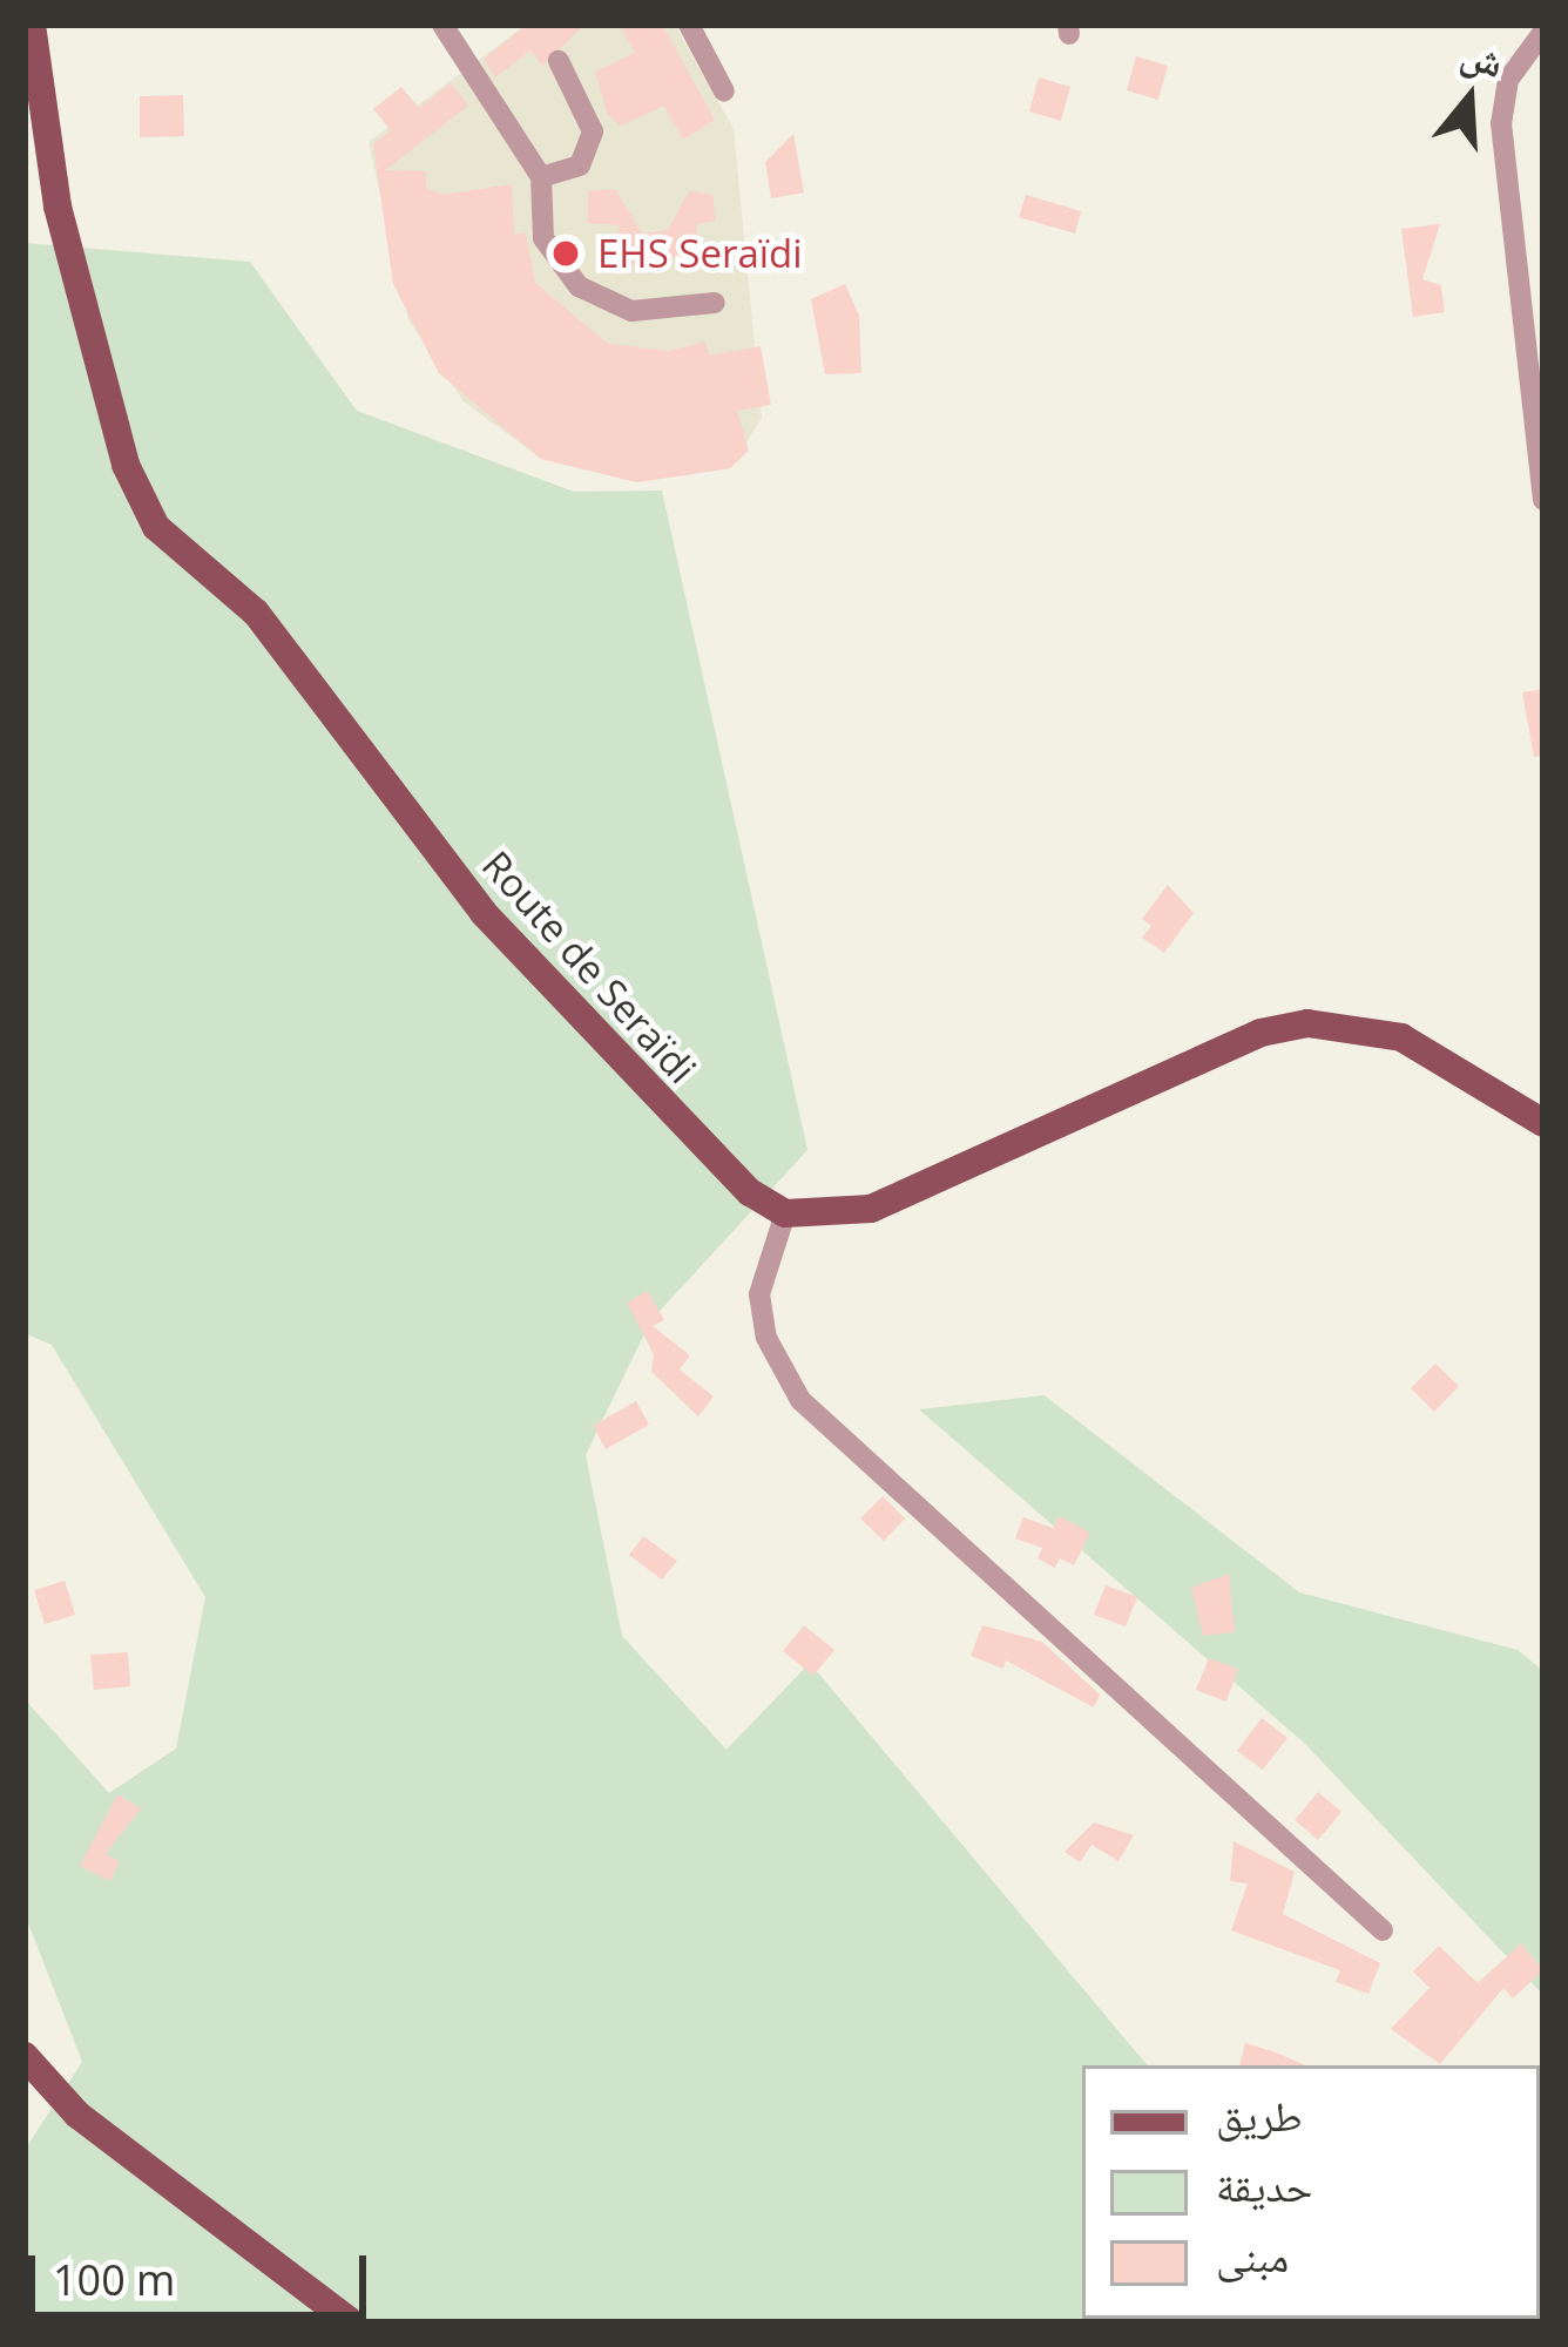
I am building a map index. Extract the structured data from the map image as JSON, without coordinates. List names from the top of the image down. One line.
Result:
{"streets":{"main road":["Route de Seraïdi"]},"places":["EHS Seraïdi"],"legend":["طريق","حديقة","مبنى"],"scale_bar":"100 m","north":"top"}
